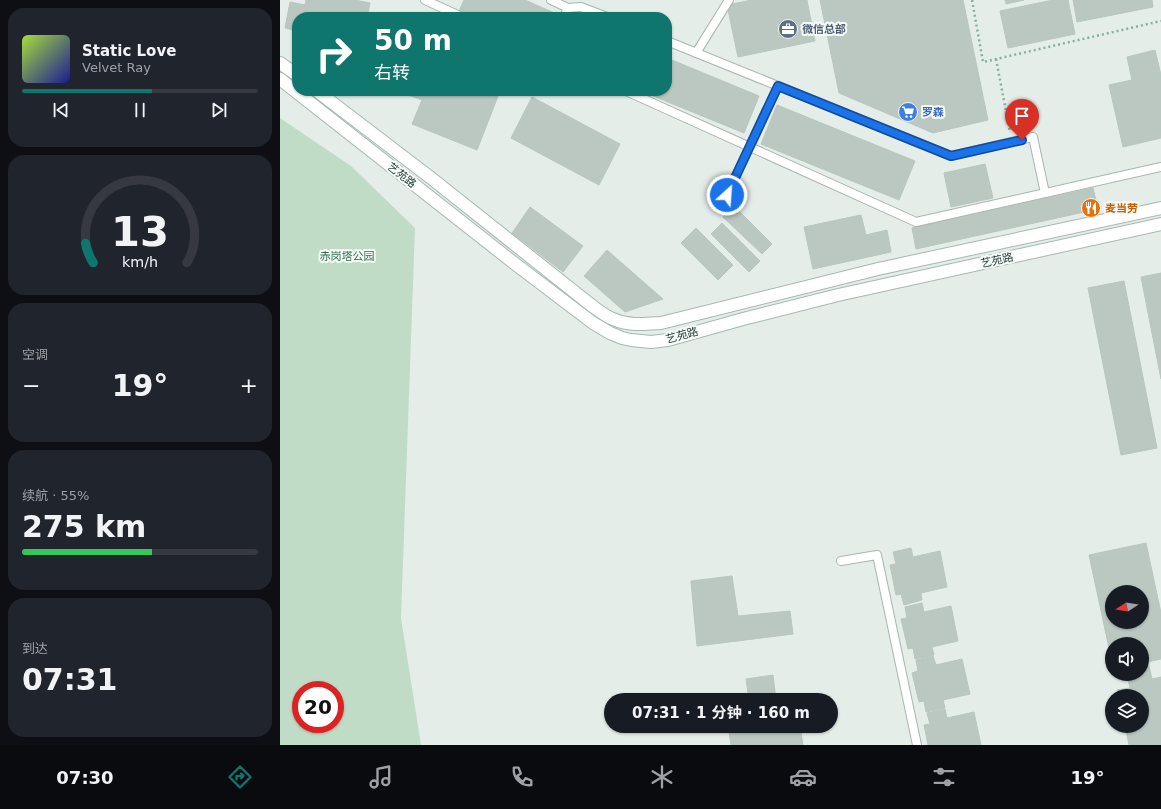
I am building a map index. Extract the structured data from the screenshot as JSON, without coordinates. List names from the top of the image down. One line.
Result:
{"streets":{"street":["艺苑路"]},"parks":["赤岗塔公园"],"places":{"office":["微信总部"],"supermarket":["罗森"],"restaurant":["麦当劳"]},"north":"left","page":{"turn":["50 m","右转"],"song":["Static Love","Velvet Ray"],"tile":["空调",["续航 · 55%","275 km"],["到达","07:31"]],"heat":["−","19°","+"],"limit":"20","trip":"07:31 · 1 分钟 · 160 m","tabs":["07:30","19°"],"gauge":["13","km/h"]}}
